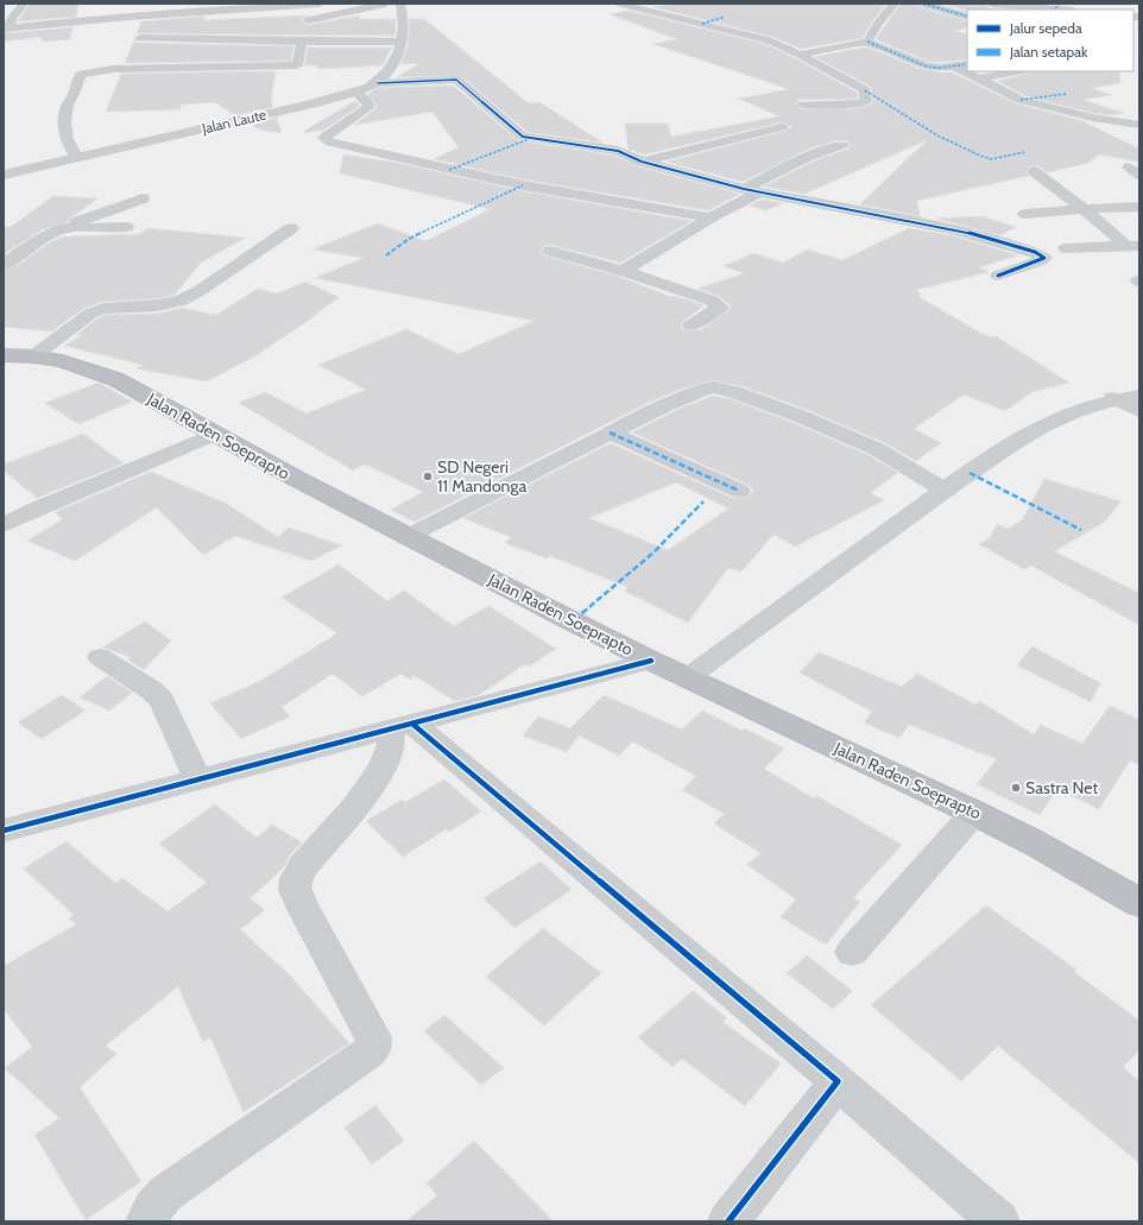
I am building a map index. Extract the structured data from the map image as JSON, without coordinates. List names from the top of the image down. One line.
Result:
{"streets":{"highway":["Jalan Raden Soeprapto"],"street":["Jalan Laute"]},"places":["SD Negeri 11 Mandonga","Sastra Net"],"legend":["Jalur sepeda","Jalan setapak"]}
